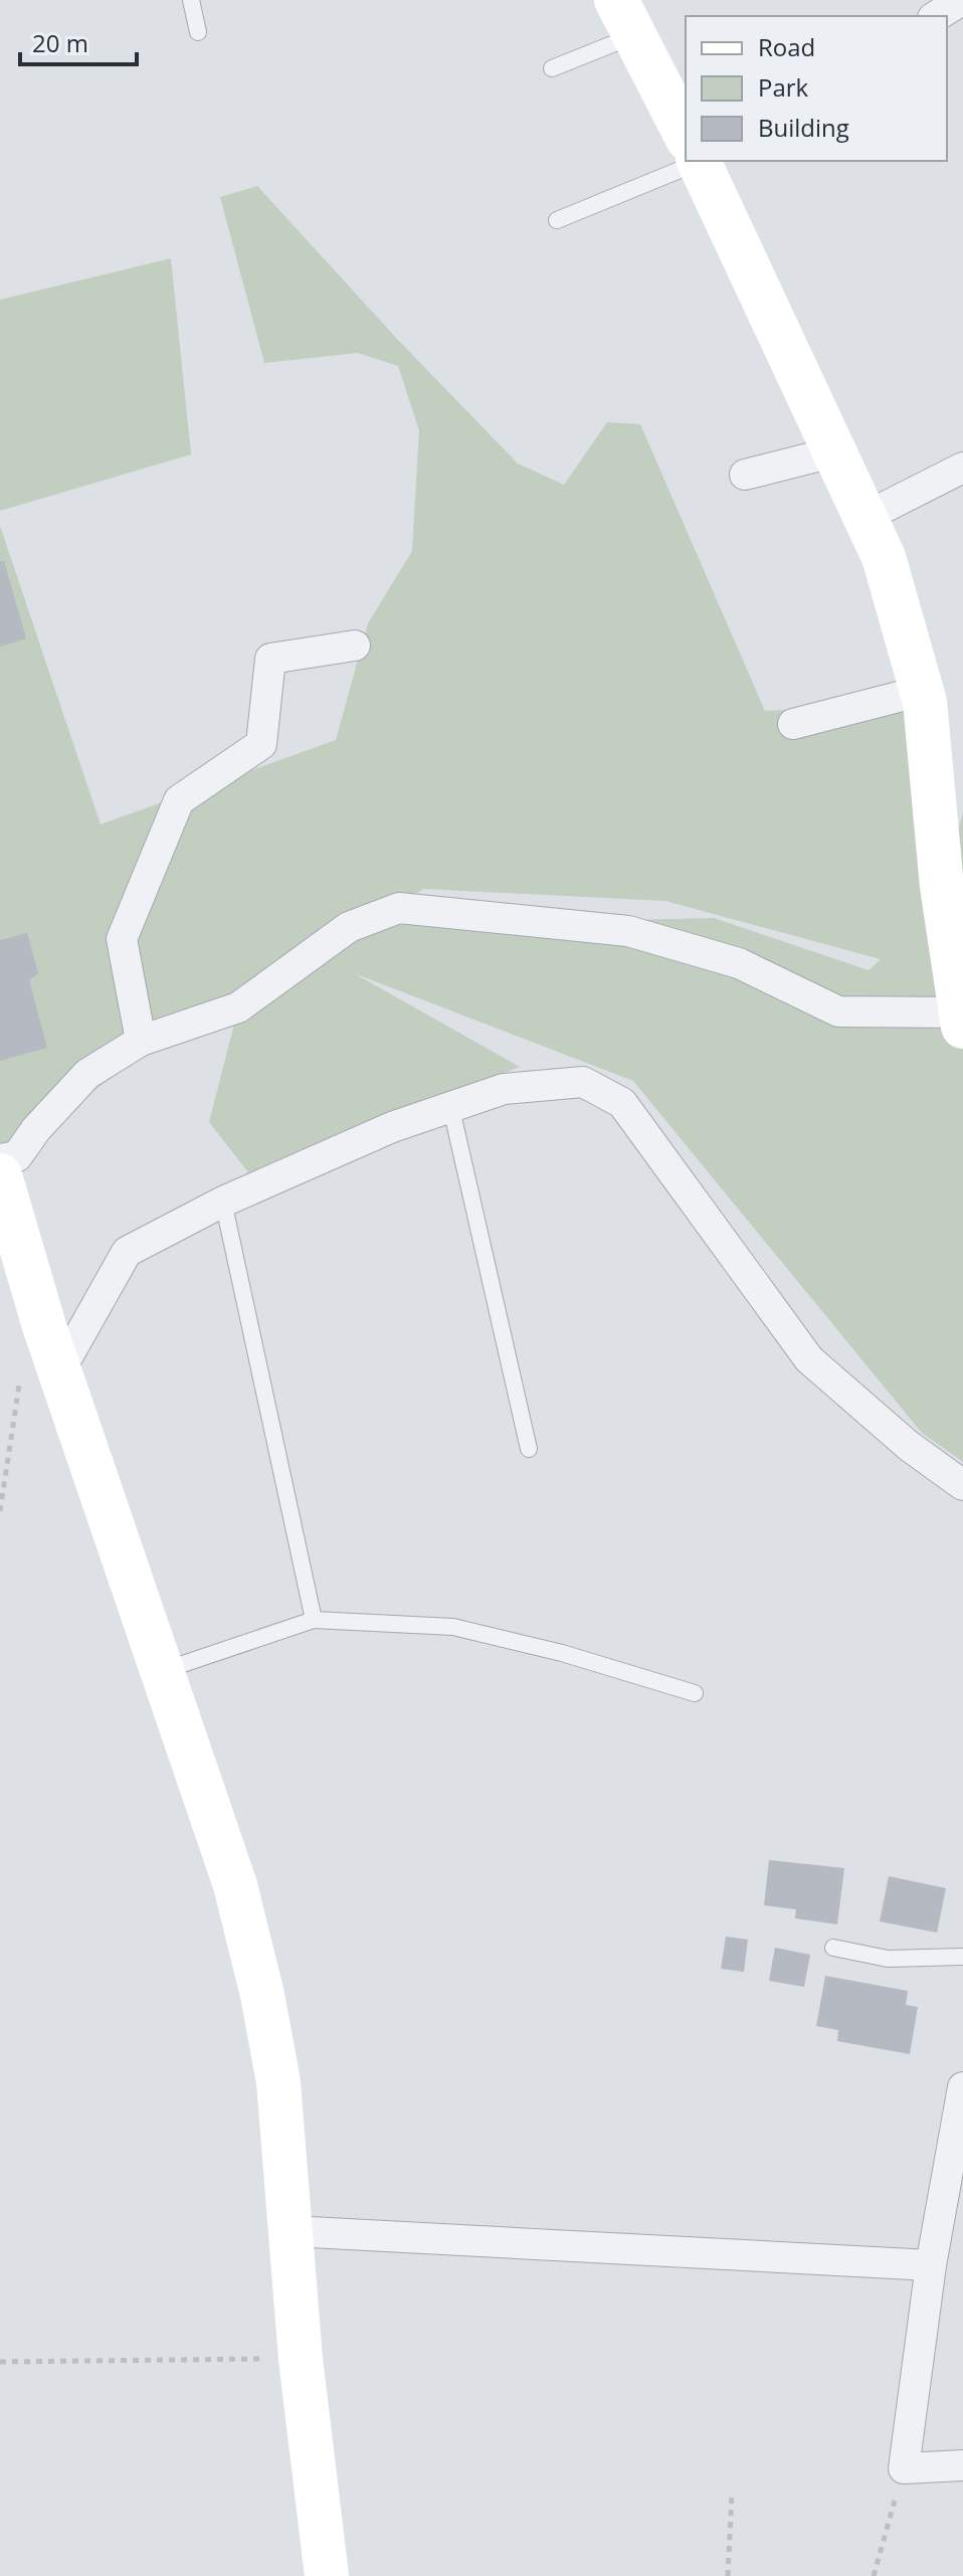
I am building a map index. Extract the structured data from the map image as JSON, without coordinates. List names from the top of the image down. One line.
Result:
{"legend":["Road","Park","Building"],"scale_bar":"20 m"}
